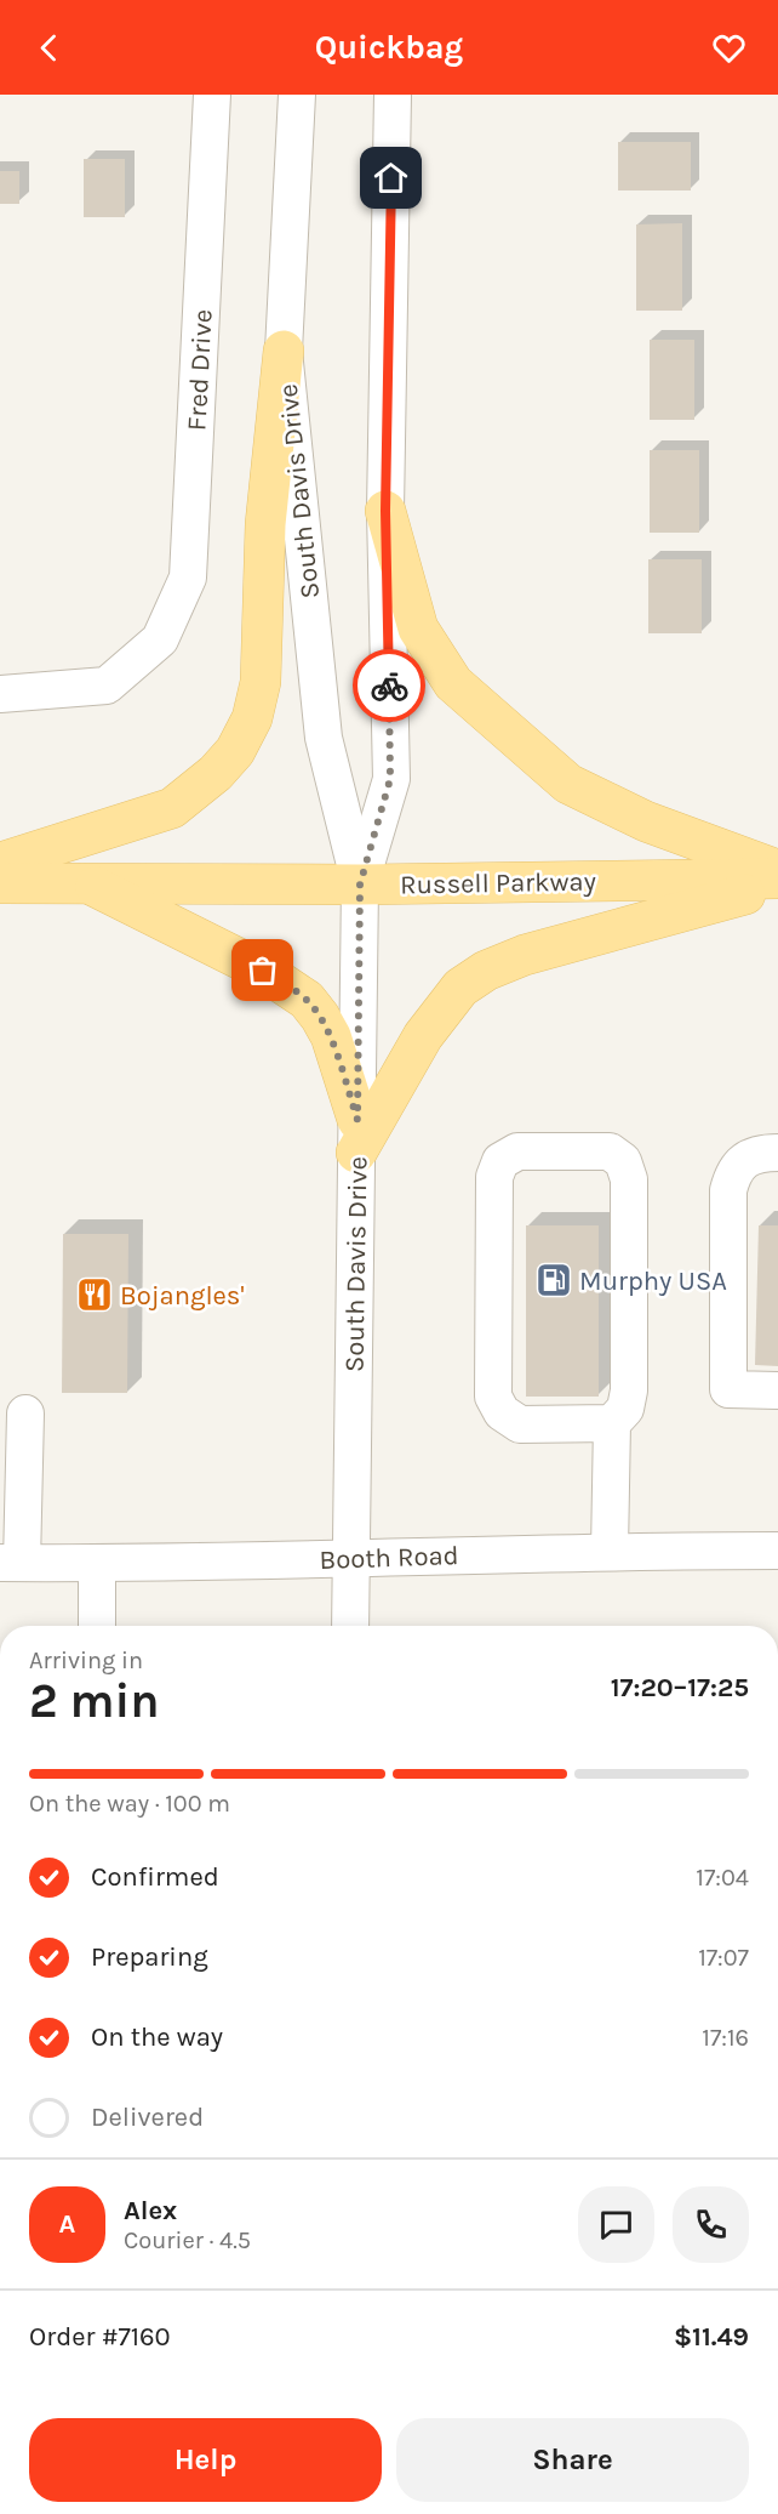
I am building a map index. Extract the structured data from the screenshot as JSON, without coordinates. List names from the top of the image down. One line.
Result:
{"streets":{"main road":["Russell Parkway"],"street":["Fred Drive","South Davis Drive","Booth Road"]},"crossings":[["South Davis Drive","Russell Parkway"],["South Davis Drive","Booth Road"]],"places":{"fuel station":["Murphy USA"],"restaurant":["Bojangles'"]},"page":{"header":"Quickbag","heading":["2 min","Arriving in","17:20–17:25"],"panel":["Alex","Courier · 4.5","Order #7160","$11.49"],"bar":"On the way · 100 m","list":[["Confirmed","17:04"],["Preparing","17:07"],["On the way","17:16"],"Delivered"],"round":"A","buttons":["Help","Share"]}}
